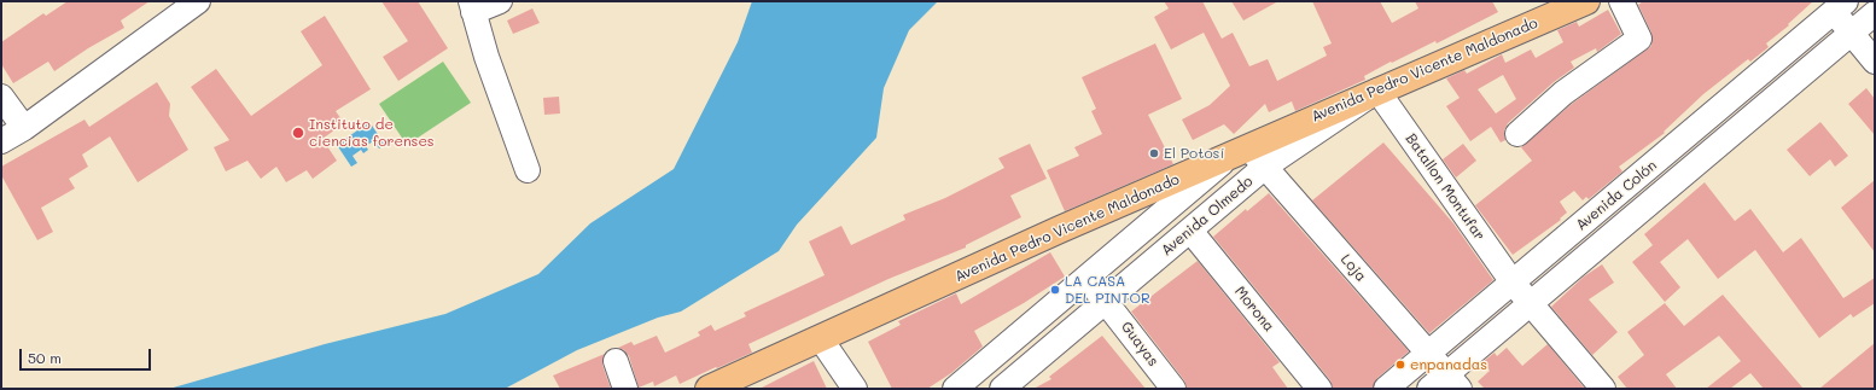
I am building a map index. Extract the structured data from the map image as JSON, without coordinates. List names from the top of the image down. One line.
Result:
{"streets":{"main road":["Avenida Pedro Vicente Maldonado"],"street":["Batallon Montufar","Avenida Colón","Avenida Olmedo","Loja","Morona","Guayas"]},"crossings":[["Avenida Pedro Vicente Maldonado","Batallon Montufar"],["Avenida Pedro Vicente Maldonado","Avenida Olmedo"],["Avenida Pedro Vicente Maldonado","Loja"],["Batallon Montufar","Avenida Colón"],["Batallon Montufar","Avenida Olmedo"],["Avenida Colón","Loja"],["Avenida Olmedo","Loja"],["Avenida Olmedo","Morona"],["Avenida Olmedo","Guayas"]],"places":["Instituto de ciencias forenses","El Potosí","LA CASA DEL PINTOR","enpanadas"],"scale_bar":"50 m"}
